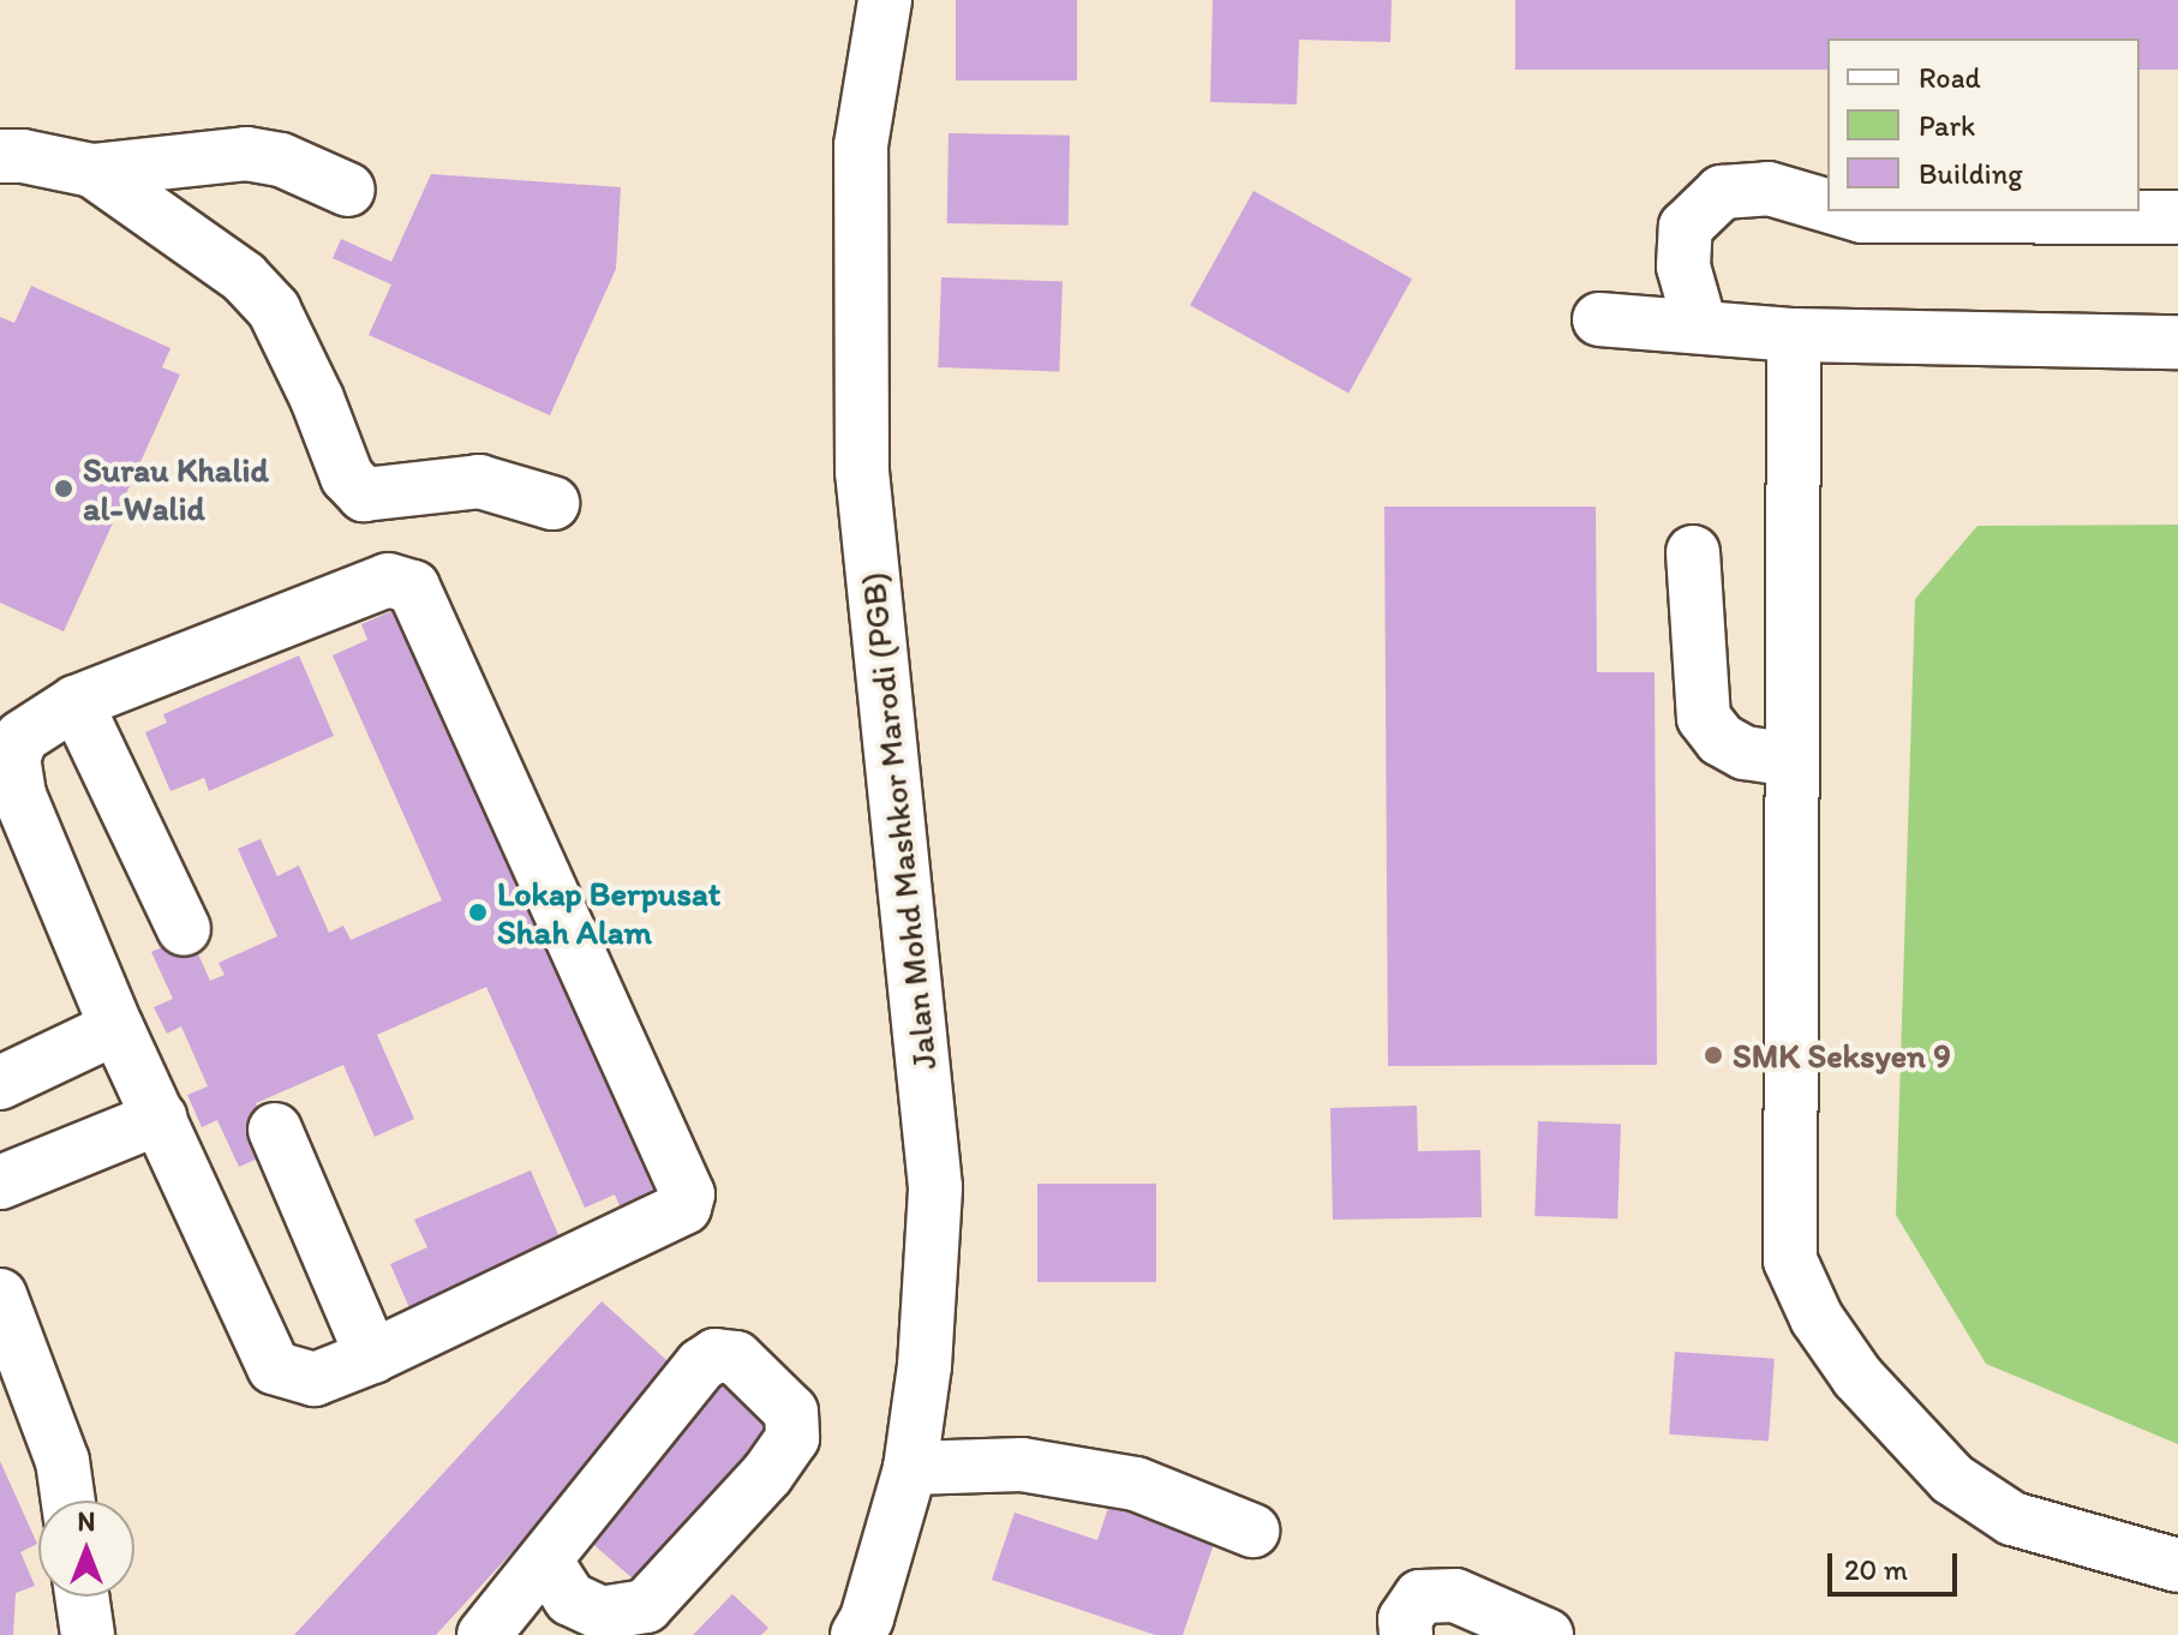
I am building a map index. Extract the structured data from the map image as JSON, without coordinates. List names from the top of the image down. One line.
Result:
{"streets":{"lane":["Jalan Mohd Mashkor Marodi (PGB)"]},"places":["Surau Khalid al-Walid","Lokap Berpusat Shah Alam","SMK Seksyen 9"],"legend":["Road","Park","Building"],"scale_bar":"20 m","north":"top"}
